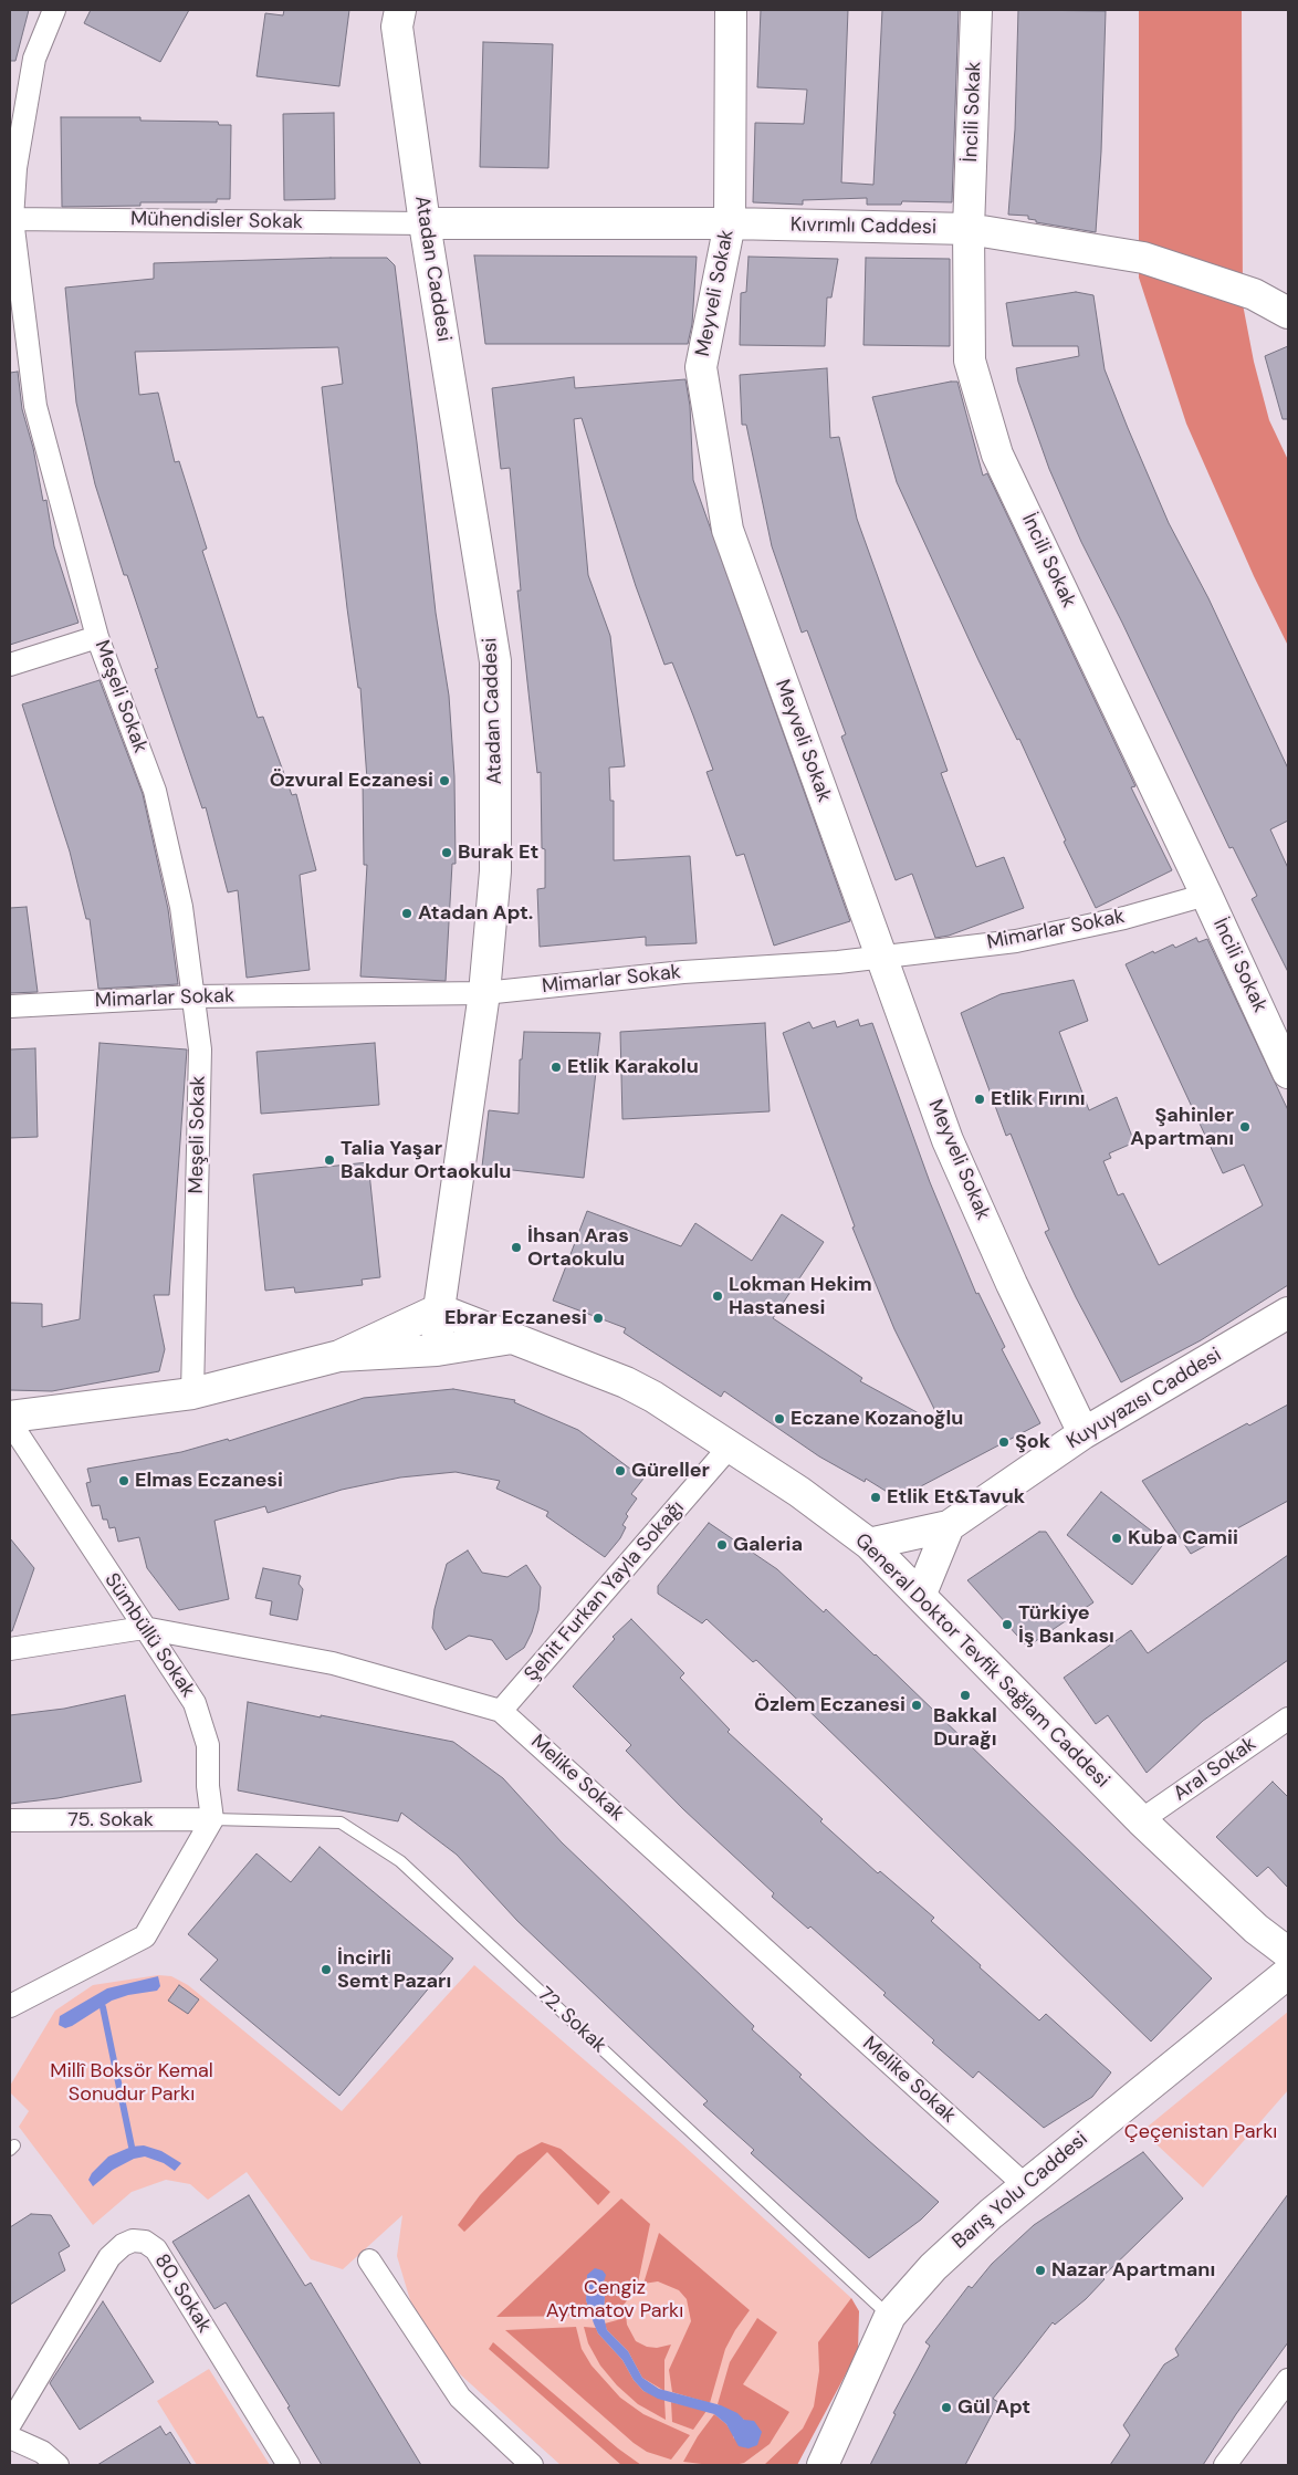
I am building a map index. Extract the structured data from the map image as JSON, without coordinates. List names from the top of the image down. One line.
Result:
{"streets":{"street":["İncili Sokak","Mühendisler Sokak","Kıvrımlı Caddesi","Atadan Caddesi","Meyveli Sokak","Meşeli Sokak","Mimarlar Sokak","Kuyuyazısı Caddesi","Şehit Furkan Yayla Sokağı","Sümbüllü Sokak","General Doktor Tevfik Sağlam Caddesi","Aral Sokak","Melike Sokak","75. Sokak","Barış Yolu Caddesi","80. Sokak"],"lane":["72. Sokak"]},"crossings":[["İncili Sokak","Kıvrımlı Caddesi"],["İncili Sokak","Mimarlar Sokak"],["Mühendisler Sokak","Kıvrımlı Caddesi"],["Mühendisler Sokak","Atadan Caddesi"],["Mühendisler Sokak","Meşeli Sokak"],["Kıvrımlı Caddesi","Atadan Caddesi"],["Kıvrımlı Caddesi","Meyveli Sokak"],["Atadan Caddesi","Mimarlar Sokak"],["Atadan Caddesi","General Doktor Tevfik Sağlam Caddesi"],["Meyveli Sokak","Mimarlar Sokak"],["Meyveli Sokak","Kuyuyazısı Caddesi"],["Meşeli Sokak","Mimarlar Sokak"],["Şehit Furkan Yayla Sokağı","General Doktor Tevfik Sağlam Caddesi"],["Şehit Furkan Yayla Sokağı","Melike Sokak"],["Sümbüllü Sokak","Melike Sokak"],["Sümbüllü Sokak","75. Sokak"],["Sümbüllü Sokak","72. Sokak"],["General Doktor Tevfik Sağlam Caddesi","Aral Sokak"],["Melike Sokak","Barış Yolu Caddesi"],["75. Sokak","72. Sokak"],["72. Sokak","Barış Yolu Caddesi"]],"parks":["Millî Boksör Kemal Sonudur Parkı","Çeçenistan Parkı","Cengiz Aytmatov Parkı"],"places":["Özvural Eczanesi","Burak Et","Atadan Apt.","Etlik Karakolu","Etlik Fırını","Şahinler Apartmanı","Talia Yaşar Bakdur Ortaokulu","İhsan Aras Ortaokulu","Lokman Hekim Hastanesi","Ebrar Eczanesi","Eczane Kozanoğlu","Şok","Güreller","Elmas Eczanesi","Etlik Et&Tavuk","Kuba Camii","Galeria","Türkiye İş Bankası","Bakkal Durağı","Özlem Eczanesi","İncirli Semt Pazarı","Nazar Apartmanı","Gül Apt"]}
